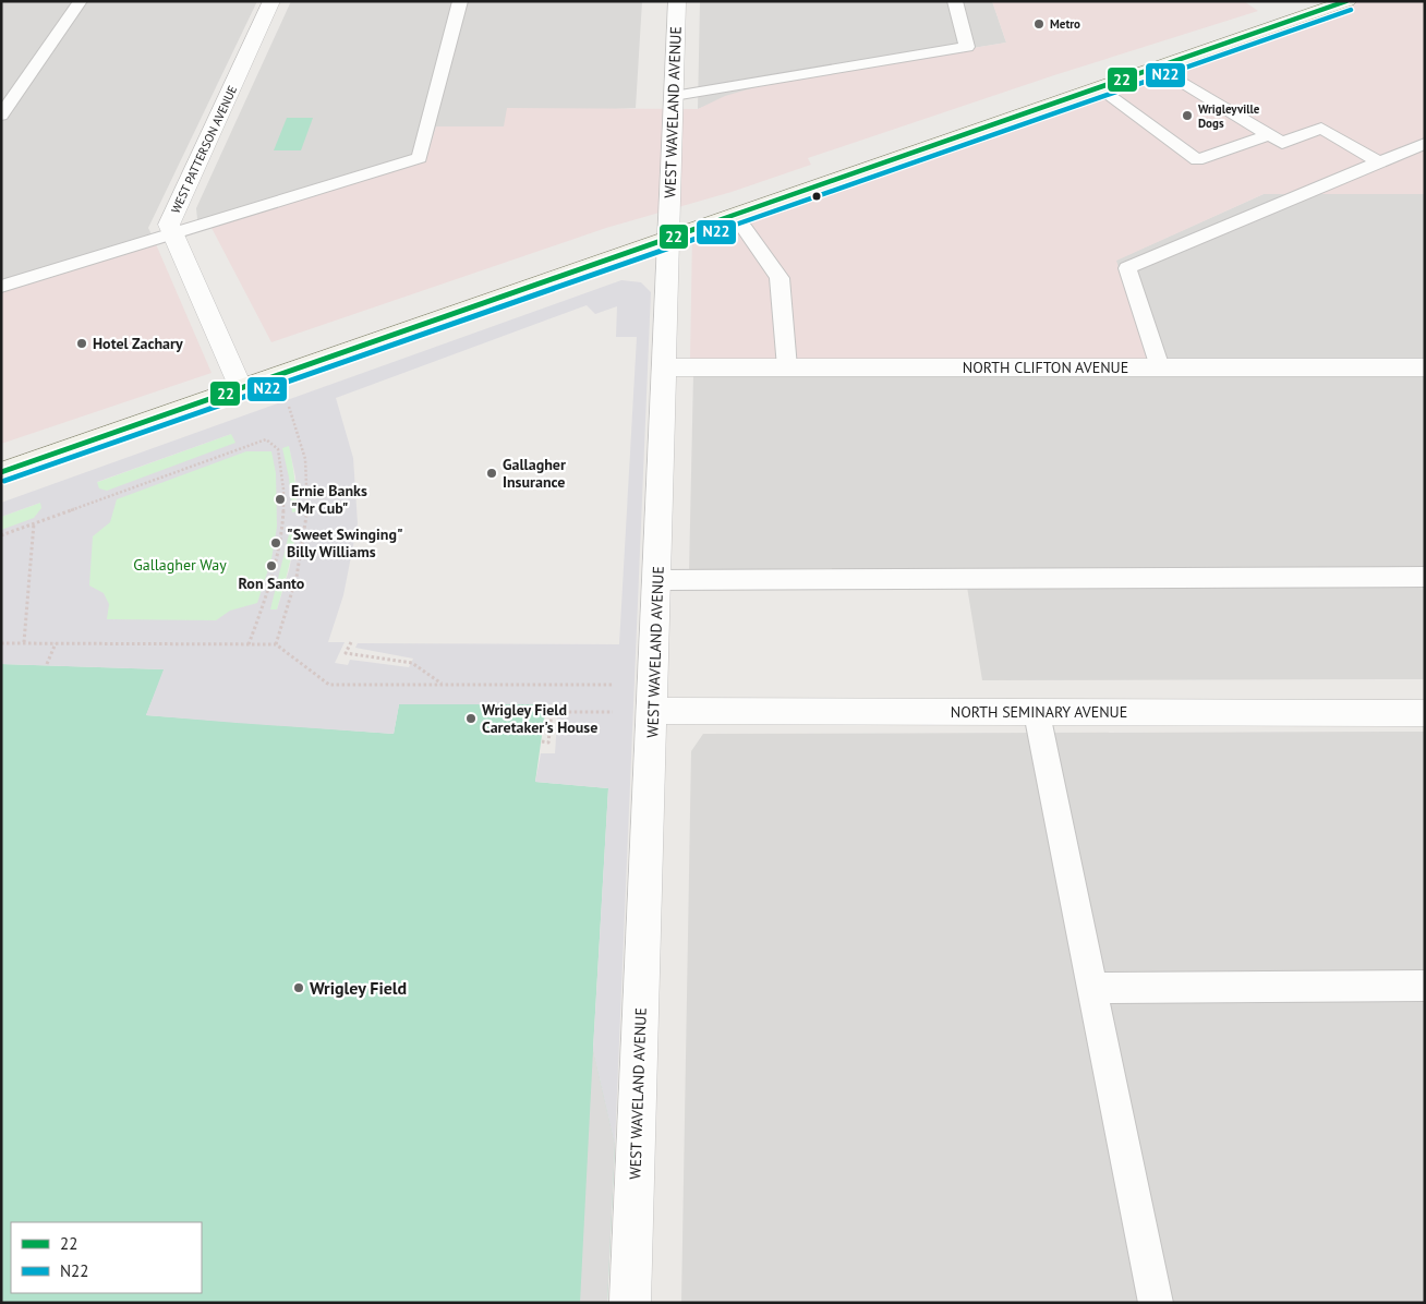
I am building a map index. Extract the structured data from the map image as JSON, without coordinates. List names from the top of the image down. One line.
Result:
{"streets":{"street":["WEST WAVELAND AVENUE","WEST PATTERSON AVENUE","NORTH CLIFTON AVENUE","NORTH SEMINARY AVENUE"]},"crossings":[["WEST WAVELAND AVENUE","NORTH CLIFTON AVENUE"],["WEST WAVELAND AVENUE","NORTH SEMINARY AVENUE"]],"parks":["Gallagher Way"],"places":["Metro","Wrigleyville Dogs","Hotel Zachary","Gallagher Insurance","Ernie Banks \"Mr Cub\"","\"Sweet Swinging\" Billy Williams","Ron Santo","Wrigley Field Caretaker's House","Wrigley Field"],"lines":["transit line 22","transit line N22"],"legend":["22","N22"]}
